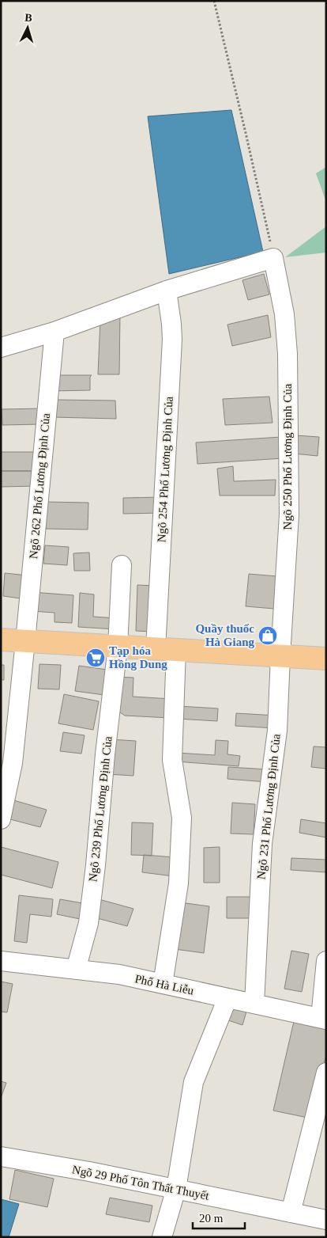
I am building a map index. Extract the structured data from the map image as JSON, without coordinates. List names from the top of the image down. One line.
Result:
{"streets":{"street":["Ngõ 250 Phố Lương Định Của","Ngõ 254 Phố Lương Định Của","Ngõ 262 Phố Lương Định Của","Ngõ 231 Phố Lương Định Của","Ngõ 239 Phố Lương Định Của","Phố Hà Liễu","Ngõ 29 Phố Tôn Thất Thuyết"]},"crossings":[["Ngõ 250 Phố Lương Định Của","Ngõ 231 Phố Lương Định Của"],["Ngõ 254 Phố Lương Định Của","Phố Hà Liễu"],["Ngõ 231 Phố Lương Định Của","Phố Hà Liễu"],["Ngõ 239 Phố Lương Định Của","Phố Hà Liễu"]],"places":{"shop":["Quầy thuốc Hà Giang"],"supermarket":["Tạp hóa Hồng Dung"]},"scale_bar":"20 m","north":"top"}
